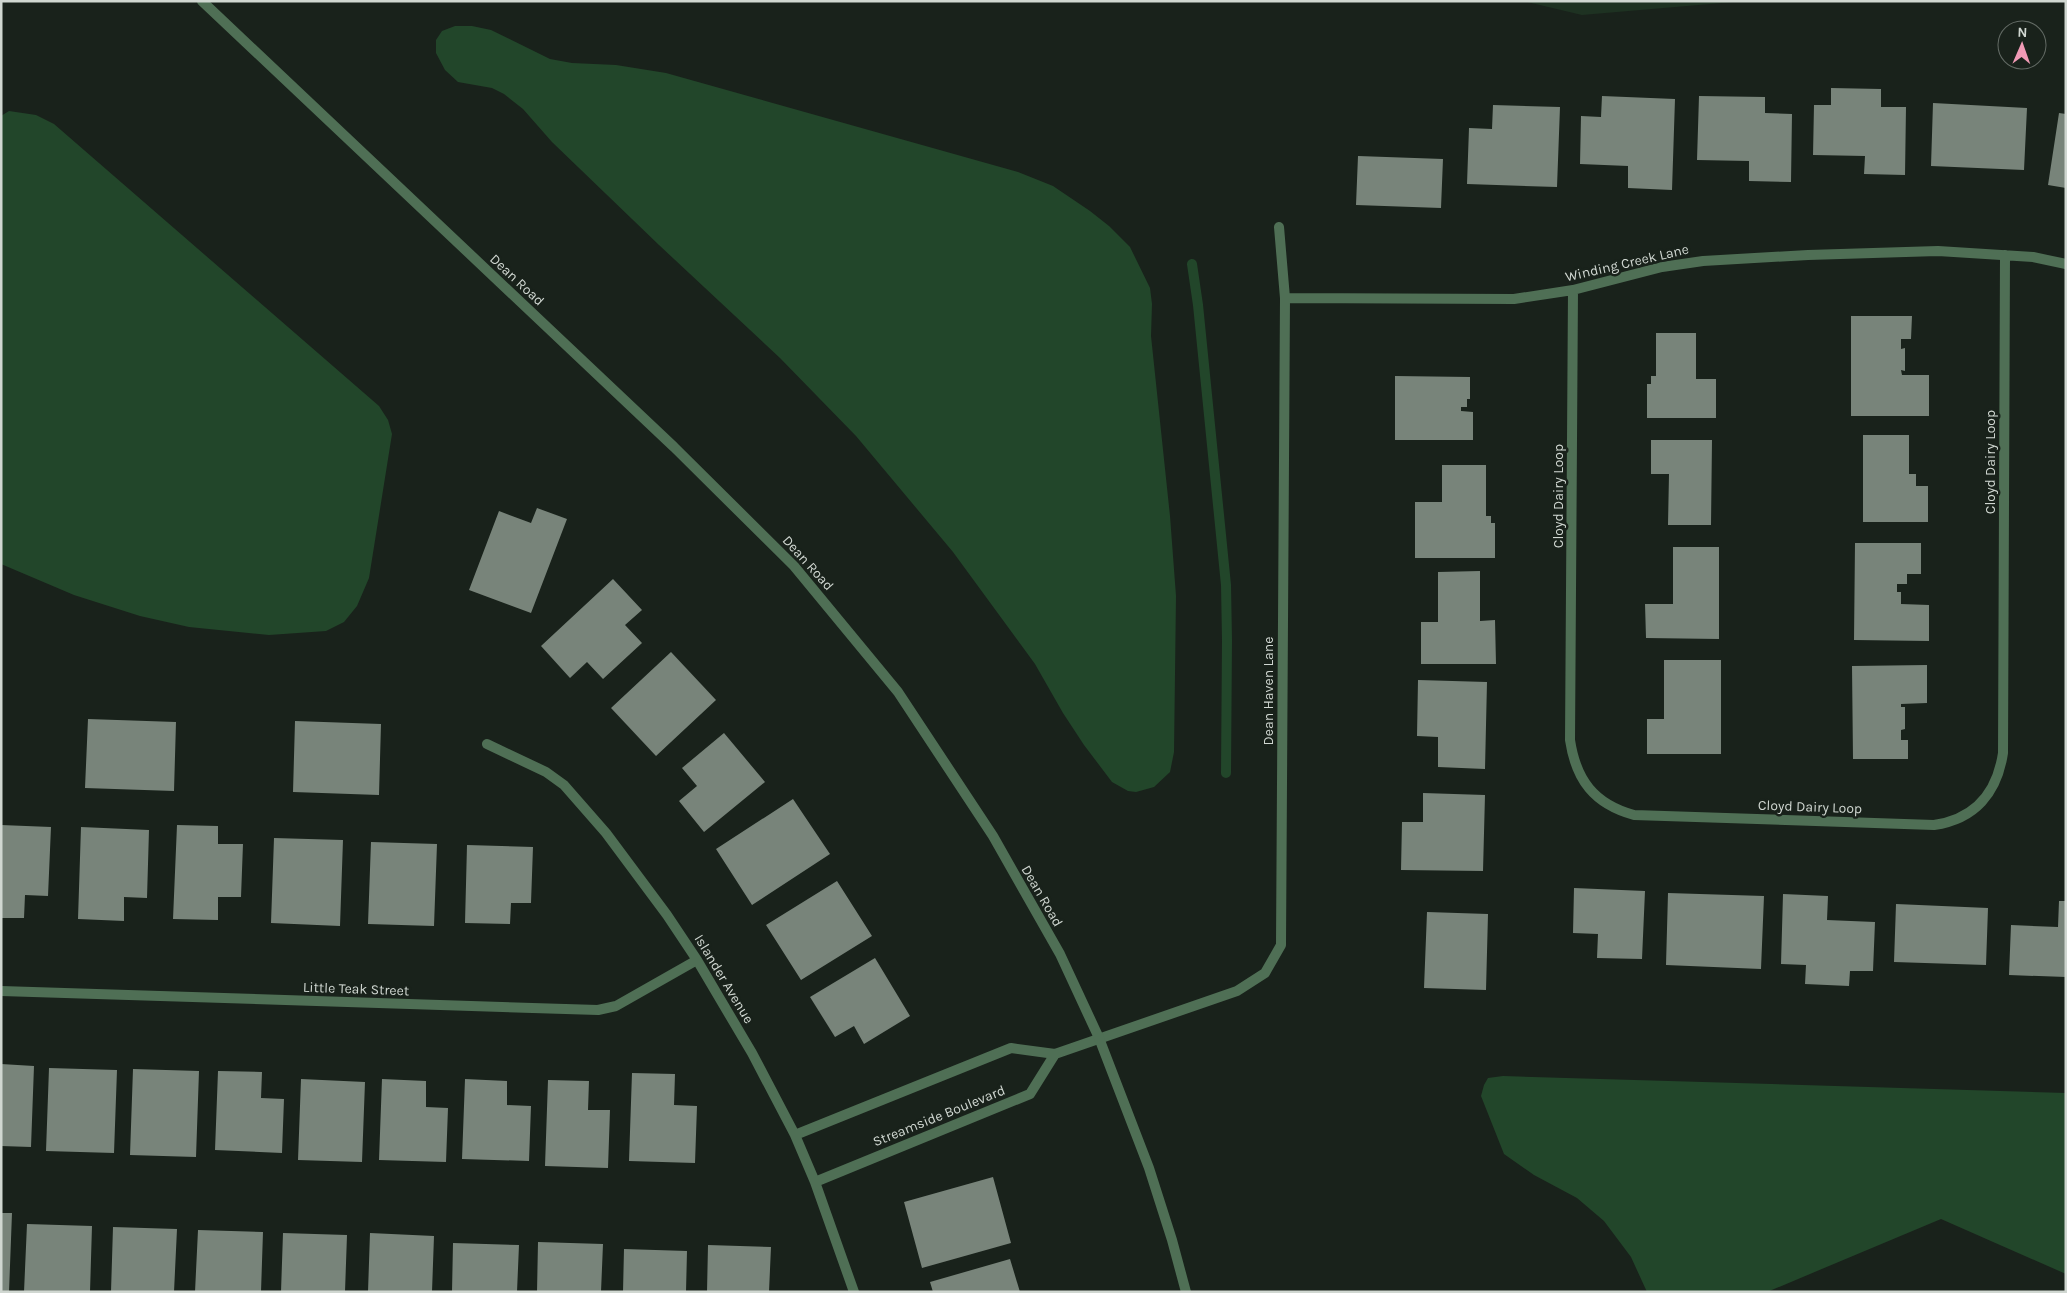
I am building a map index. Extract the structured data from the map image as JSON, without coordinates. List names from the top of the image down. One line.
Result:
{"streets":{"street":["Winding Creek Lane","Dean Road","Cloyd Dairy Loop","Dean Haven Lane","Islander Avenue","Little Teak Street","Streamside Boulevard"]},"crossings":[["Winding Creek Lane","Cloyd Dairy Loop"],["Winding Creek Lane","Dean Haven Lane"],["Dean Road","Dean Haven Lane"],["Islander Avenue","Little Teak Street"],["Islander Avenue","Streamside Boulevard"]],"north":"top"}
